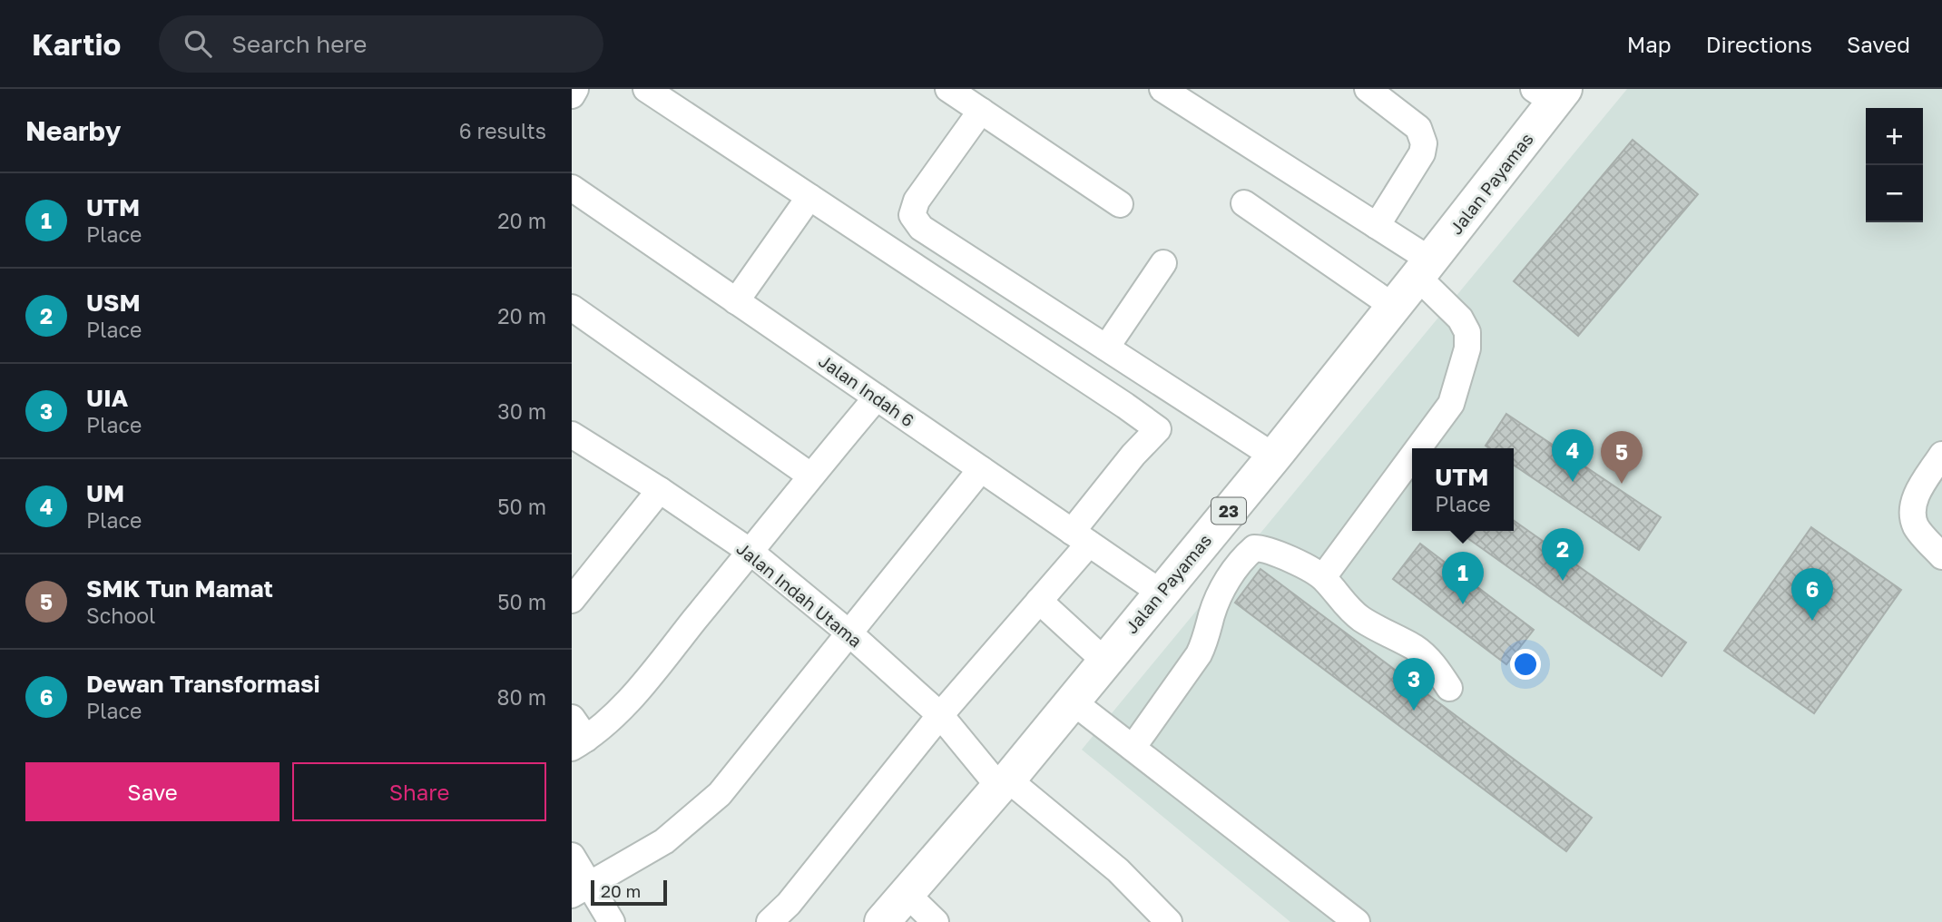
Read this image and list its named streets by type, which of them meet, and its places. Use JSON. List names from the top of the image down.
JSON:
{
  "streets": {
    "highway": ["Jalan Payamas", "23"],
    "street": ["Jalan Indah 6", "Jalan Indah Utama"]
  },
  "crossings": [
    ["Jalan Payamas", "Jalan Indah 6"],
    ["Jalan Payamas", "Jalan Indah Utama"]
  ],
  "scale_bar": "20 m",
  "page": {
    "header": "Kartio",
    "search": "Search here",
    "nav": ["Map", "Directions", "Saved"],
    "heading": ["Nearby", "6 results"],
    "map_buttons": ["+", "−"],
    "list": [
      {
        "mark": "1",
        "name": "UTM",
        "note": "Place",
        "value": "20 m"
      },
      {
        "mark": "2",
        "name": "USM",
        "note": "Place",
        "value": "20 m"
      },
      {
        "mark": "3",
        "name": "UIA",
        "note": "Place",
        "value": "30 m"
      },
      {
        "mark": "4",
        "name": "UM",
        "note": "Place",
        "value": "50 m"
      },
      {
        "mark": "5",
        "name": "SMK Tun Mamat",
        "note": "School",
        "value": "50 m"
      },
      {
        "mark": "6",
        "name": "Dewan Transformasi",
        "note": "Place",
        "value": "80 m"
      }
    ],
    "pins": [
      "4",
      "5",
      "2",
      "1",
      "6",
      "3"
    ],
    "popup": ["UTM", "Place"],
    "buttons": ["Save", "Share"],
    "scale": "20 m"
  }
}
